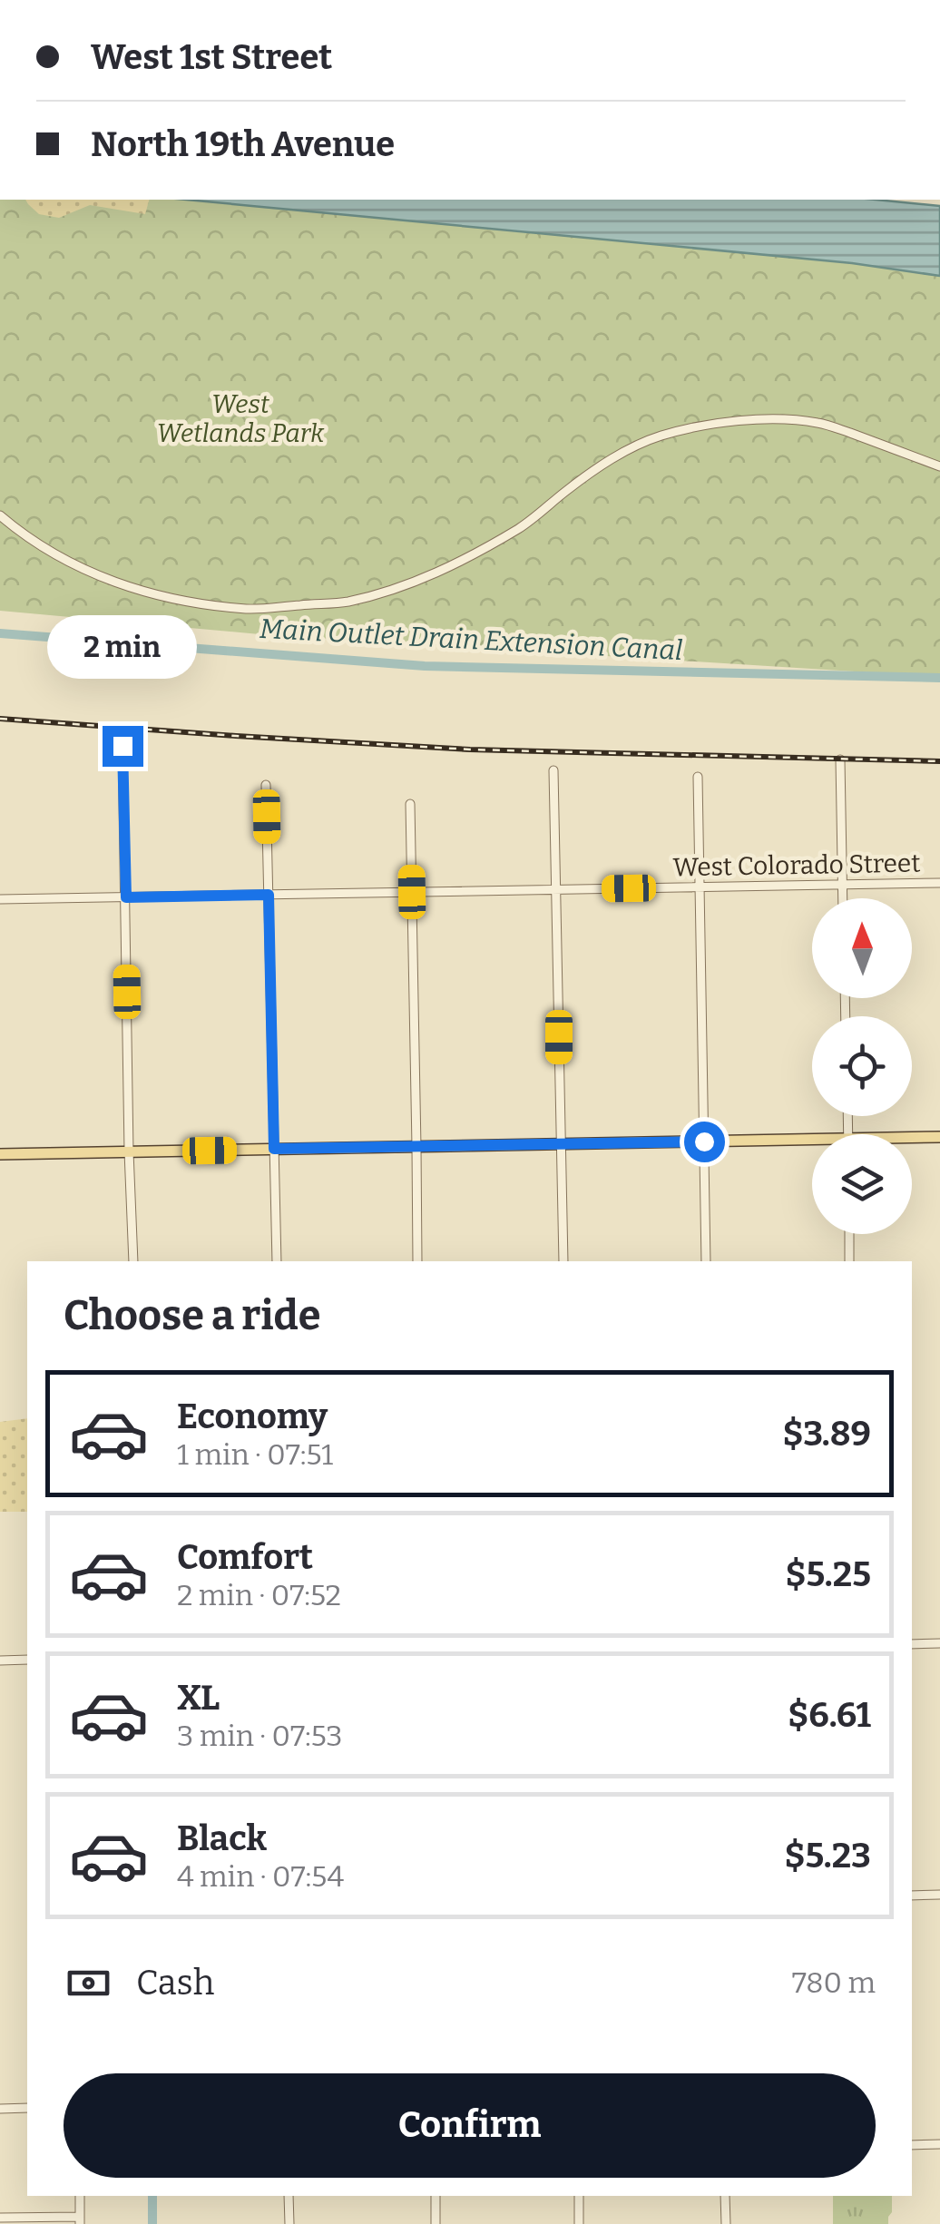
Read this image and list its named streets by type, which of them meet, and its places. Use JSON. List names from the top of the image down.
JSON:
{
  "streets": {
    "street": ["West Colorado Street"]
  },
  "water": ["Main Outlet Drain Extension Canal"],
  "parks": ["West Wetlands Park"],
  "north": "top",
  "page": {
    "banner": ["West 1st Street", "North 19th Avenue"],
    "bubble": "2 min",
    "heading": "Choose a ride",
    "list": [
      {
        "name": "Economy",
        "note": "1 min · 07:51",
        "value": "$3.89"
      },
      {
        "name": "Comfort",
        "note": "2 min · 07:52",
        "value": "$5.25"
      },
      {
        "name": "XL",
        "note": "3 min · 07:53",
        "value": "$6.61"
      },
      {
        "name": "Black",
        "note": "4 min · 07:54",
        "value": "$5.23"
      }
    ],
    "pay": ["Cash", "780 m"],
    "buttons": "Confirm"
  }
}
